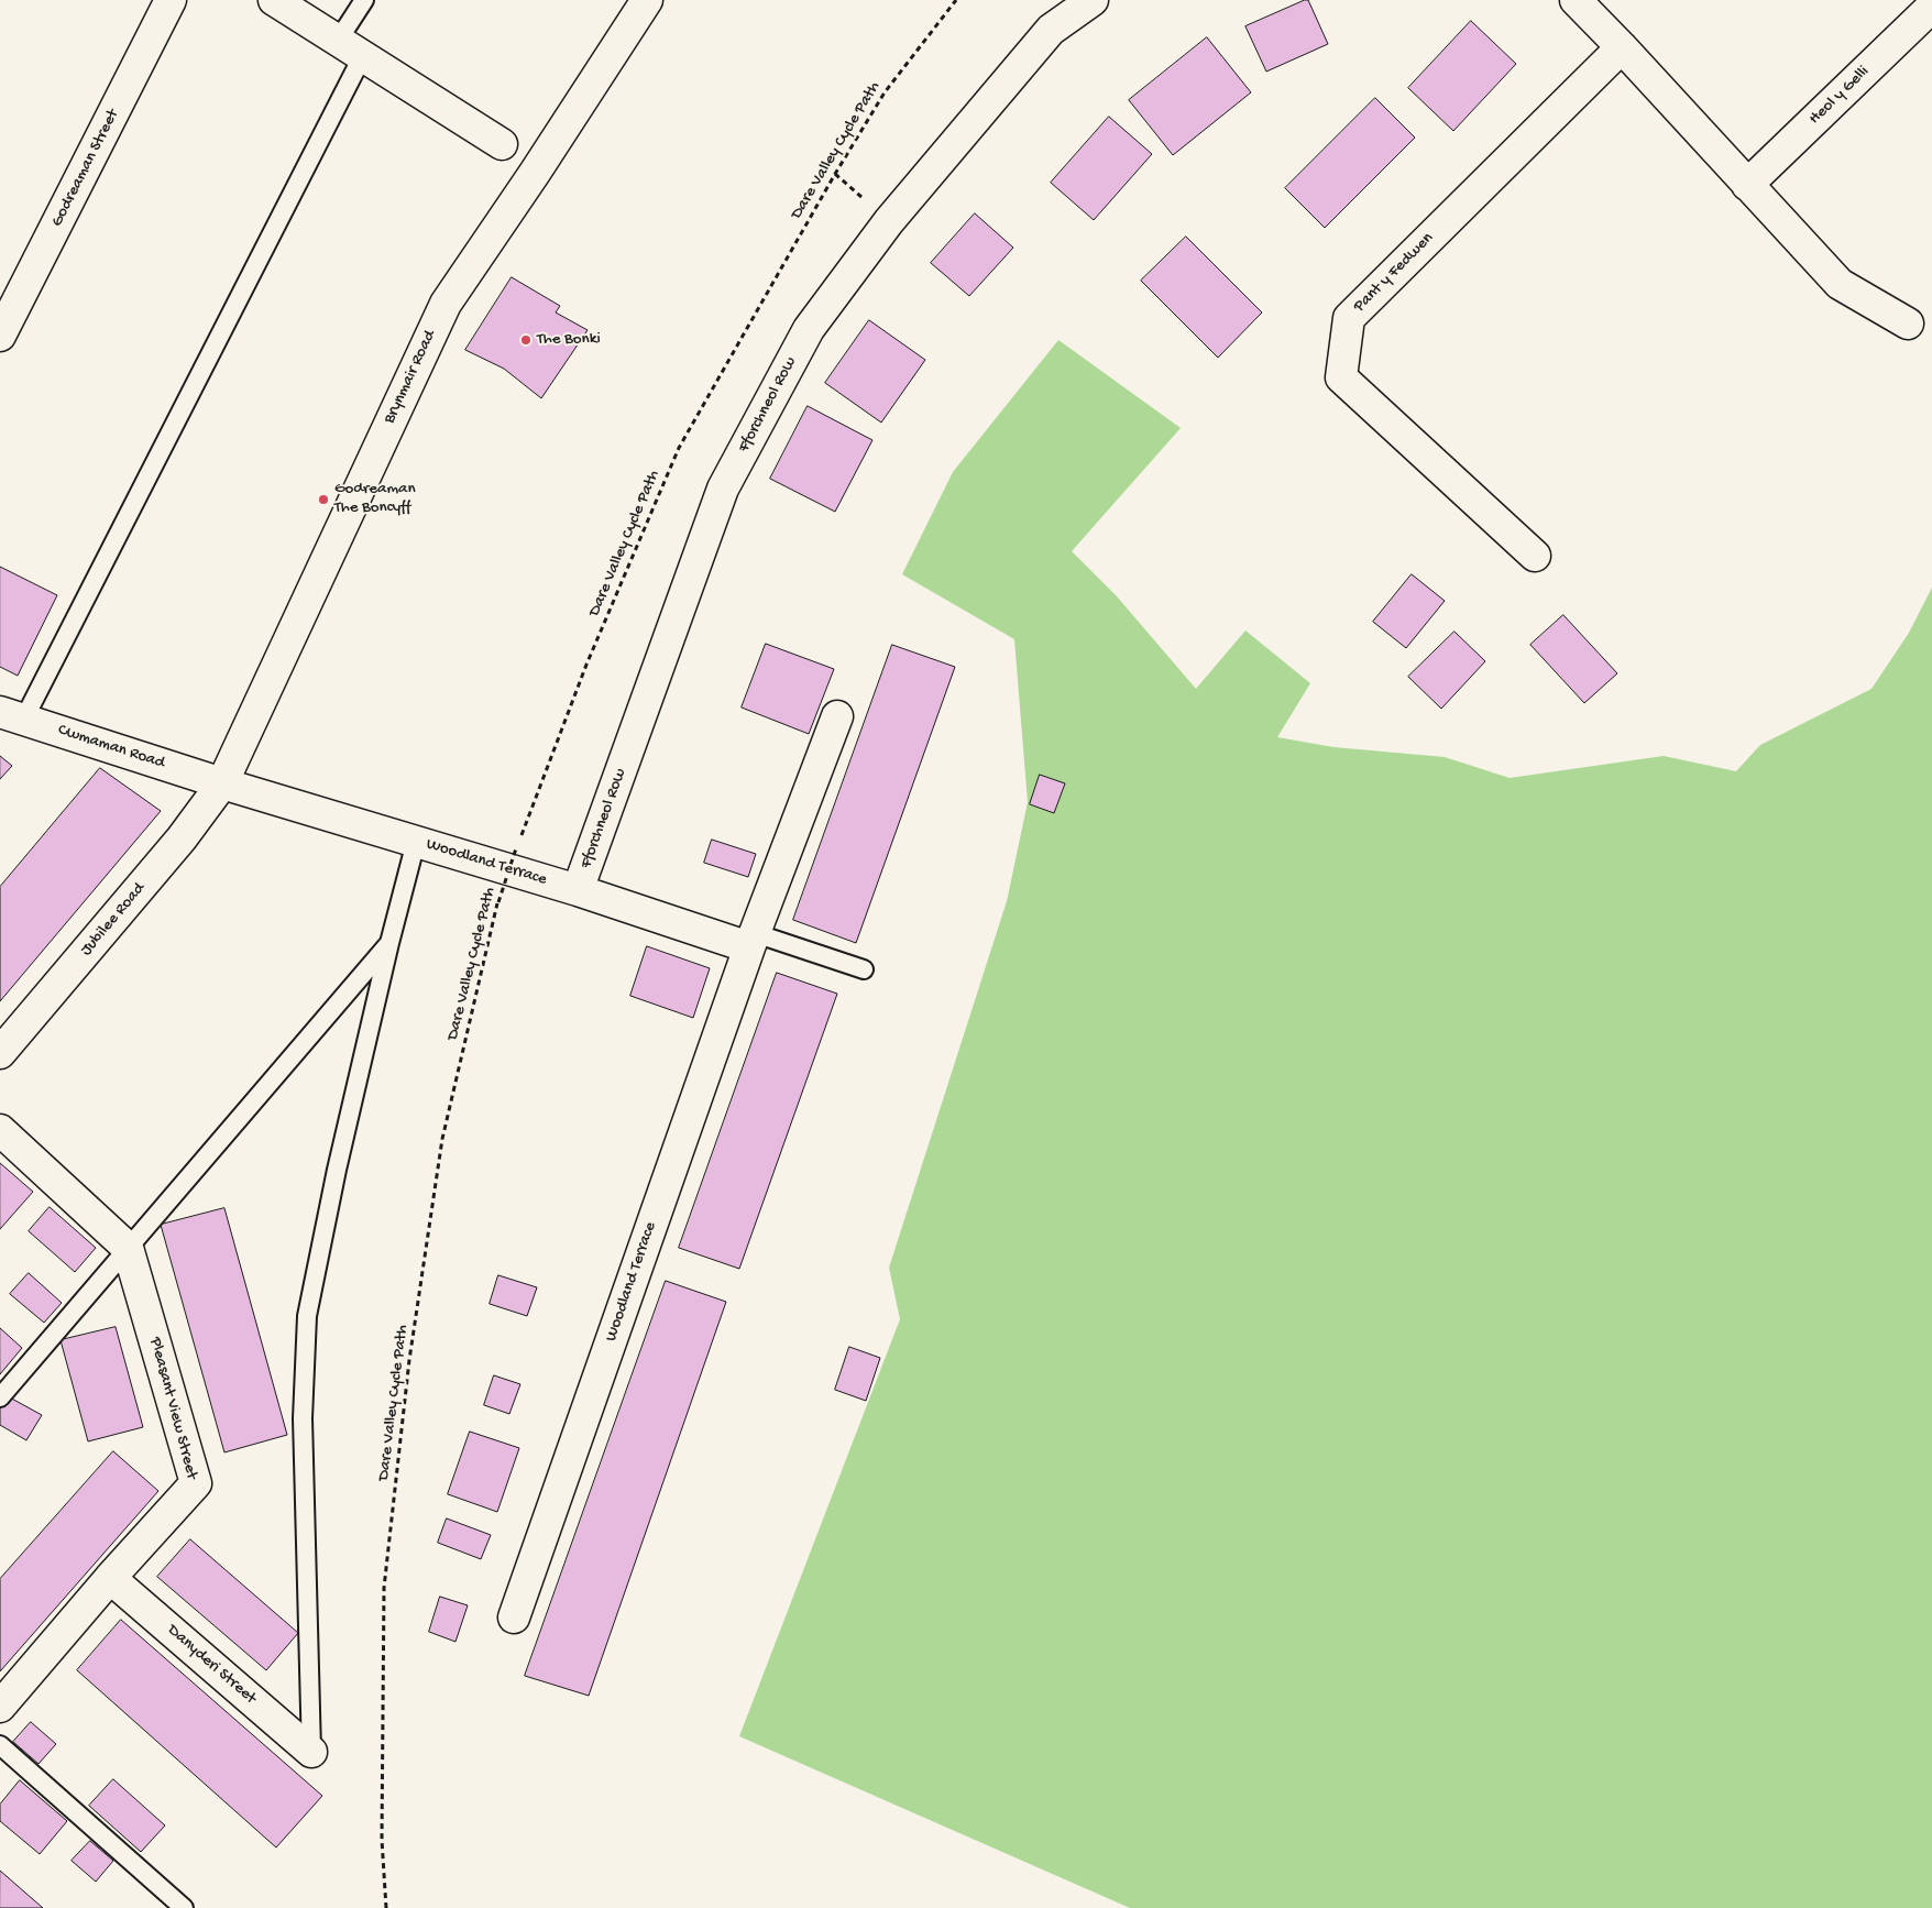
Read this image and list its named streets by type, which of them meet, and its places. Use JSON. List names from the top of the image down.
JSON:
{
  "streets": {
    "street": [
      "Heol y Gelli",
      "Godreaman Street",
      "Pant y Fedwen",
      "Brynmair Road",
      "Fforchneol Row",
      "Cwmaman Road",
      "Woodland Terrace",
      "Jubilee Road",
      "Pleasant View Street",
      "Danyderi Street"
    ],
    "path": ["Dare Valley Cycle Path"]
  },
  "crossings": [
    ["Brynmair Road", "Cwmaman Road"],
    ["Brynmair Road", "Woodland Terrace"],
    ["Brynmair Road", "Jubilee Road"],
    ["Fforchneol Row", "Woodland Terrace"],
    ["Cwmaman Road", "Woodland Terrace"],
    ["Cwmaman Road", "Jubilee Road"],
    ["Woodland Terrace", "Jubilee Road"],
    ["Pleasant View Street", "Danyderi Street"]
  ],
  "places": ["The Bonki", "Godreaman The Boncyff"]
}
